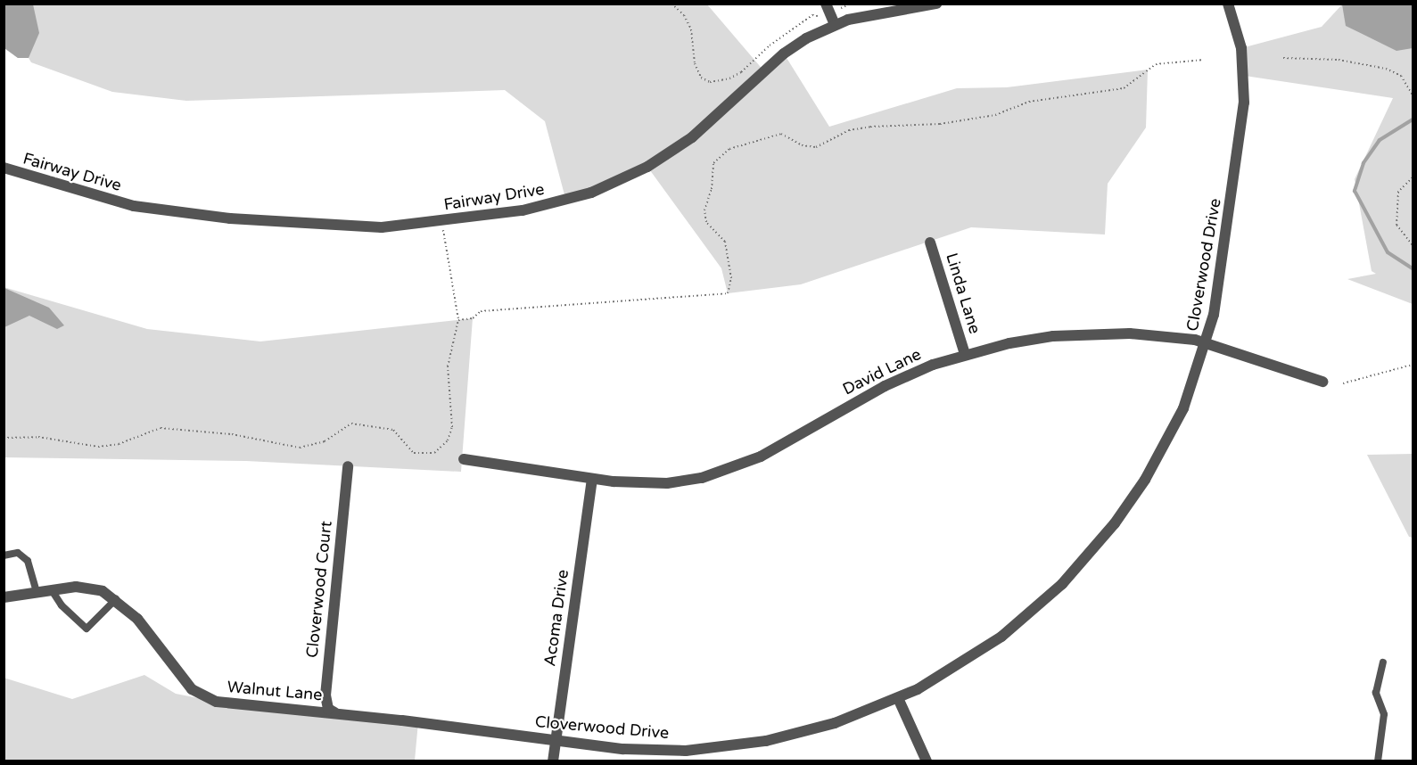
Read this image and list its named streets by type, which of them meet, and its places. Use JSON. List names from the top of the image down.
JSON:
{
  "streets": {
    "street": [
      "Fairway Drive",
      "Cloverwood Drive",
      "Linda Lane",
      "David Lane",
      "Cloverwood Court",
      "Acoma Drive",
      "Walnut Lane"
    ]
  },
  "crossings": [
    ["Cloverwood Drive", "David Lane"],
    ["Cloverwood Drive", "Cloverwood Court"],
    ["Cloverwood Drive", "Acoma Drive"],
    ["Cloverwood Drive", "Walnut Lane"],
    ["Linda Lane", "David Lane"],
    ["David Lane", "Acoma Drive"],
    ["Cloverwood Court", "Walnut Lane"]
  ]
}
